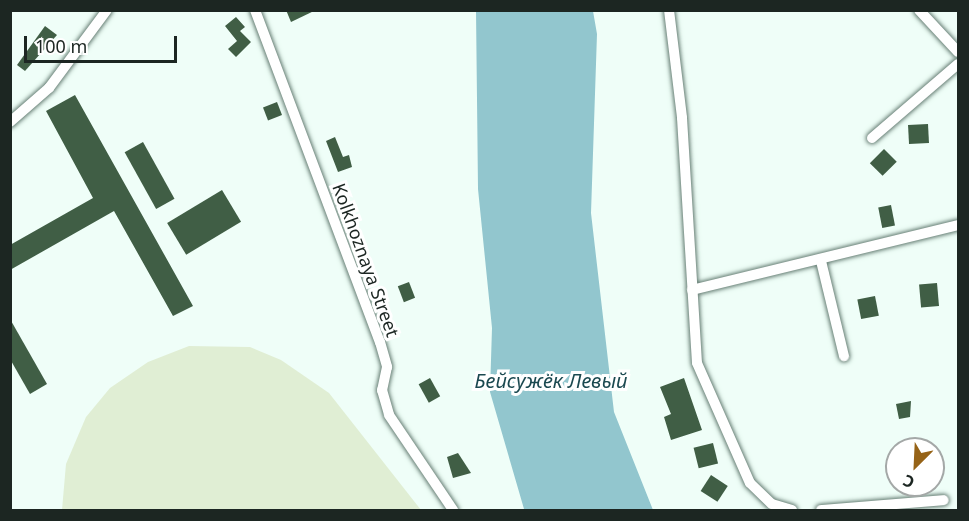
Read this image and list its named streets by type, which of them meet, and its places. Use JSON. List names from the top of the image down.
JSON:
{
  "streets": {
    "street": ["Kolkhoznaya Street"]
  },
  "water": ["Бейсужёк Левый"],
  "scale_bar": "100 m",
  "north": "bottom left"
}
